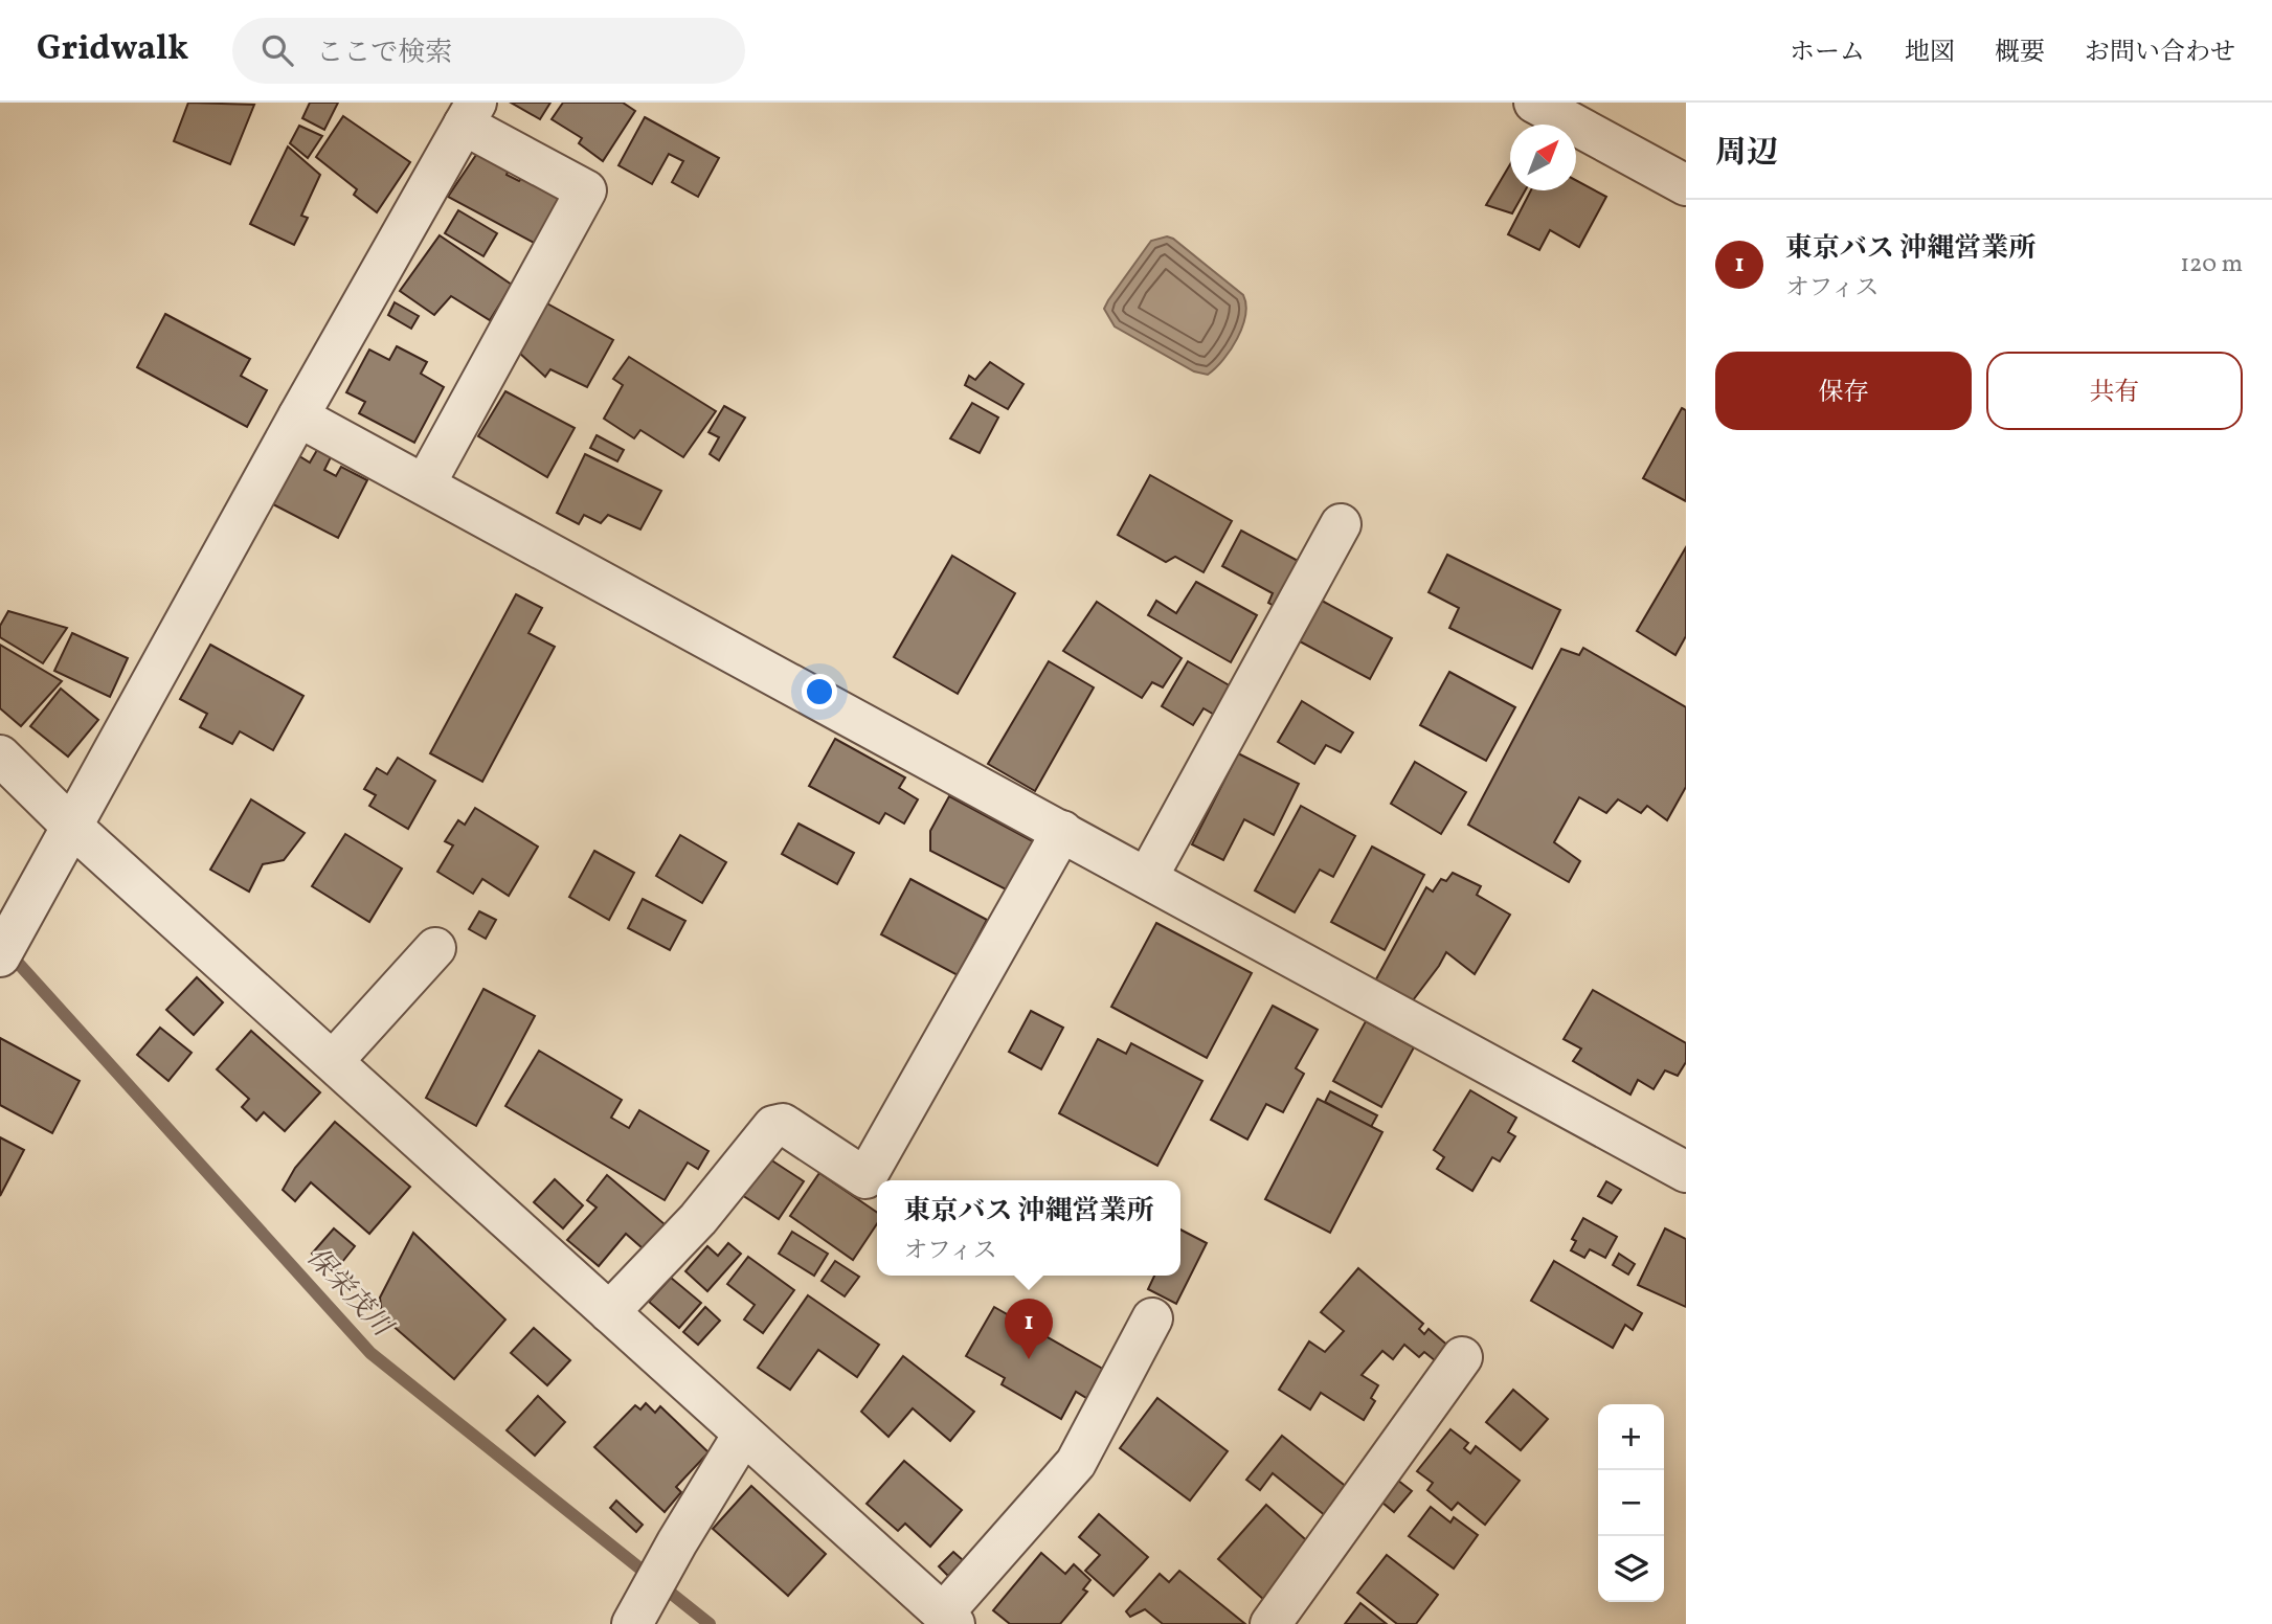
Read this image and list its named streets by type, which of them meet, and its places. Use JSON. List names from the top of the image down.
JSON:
{
  "water": ["保栄茂川"],
  "north": "top right",
  "page": {
    "header": "Gridwalk",
    "search": "ここで検索",
    "nav": [
      "ホーム",
      "地図",
      "概要",
      "お問い合わせ"
    ],
    "heading": "周辺",
    "list": [
      {
        "mark": "1",
        "name": "東京バス 沖縄営業所",
        "note": "オフィス",
        "value": "120 m"
      }
    ],
    "buttons": ["保存", "共有"],
    "popup": ["東京バス 沖縄営業所", "オフィス"],
    "pins": "1",
    "map_buttons": ["+", "−"]
  }
}
